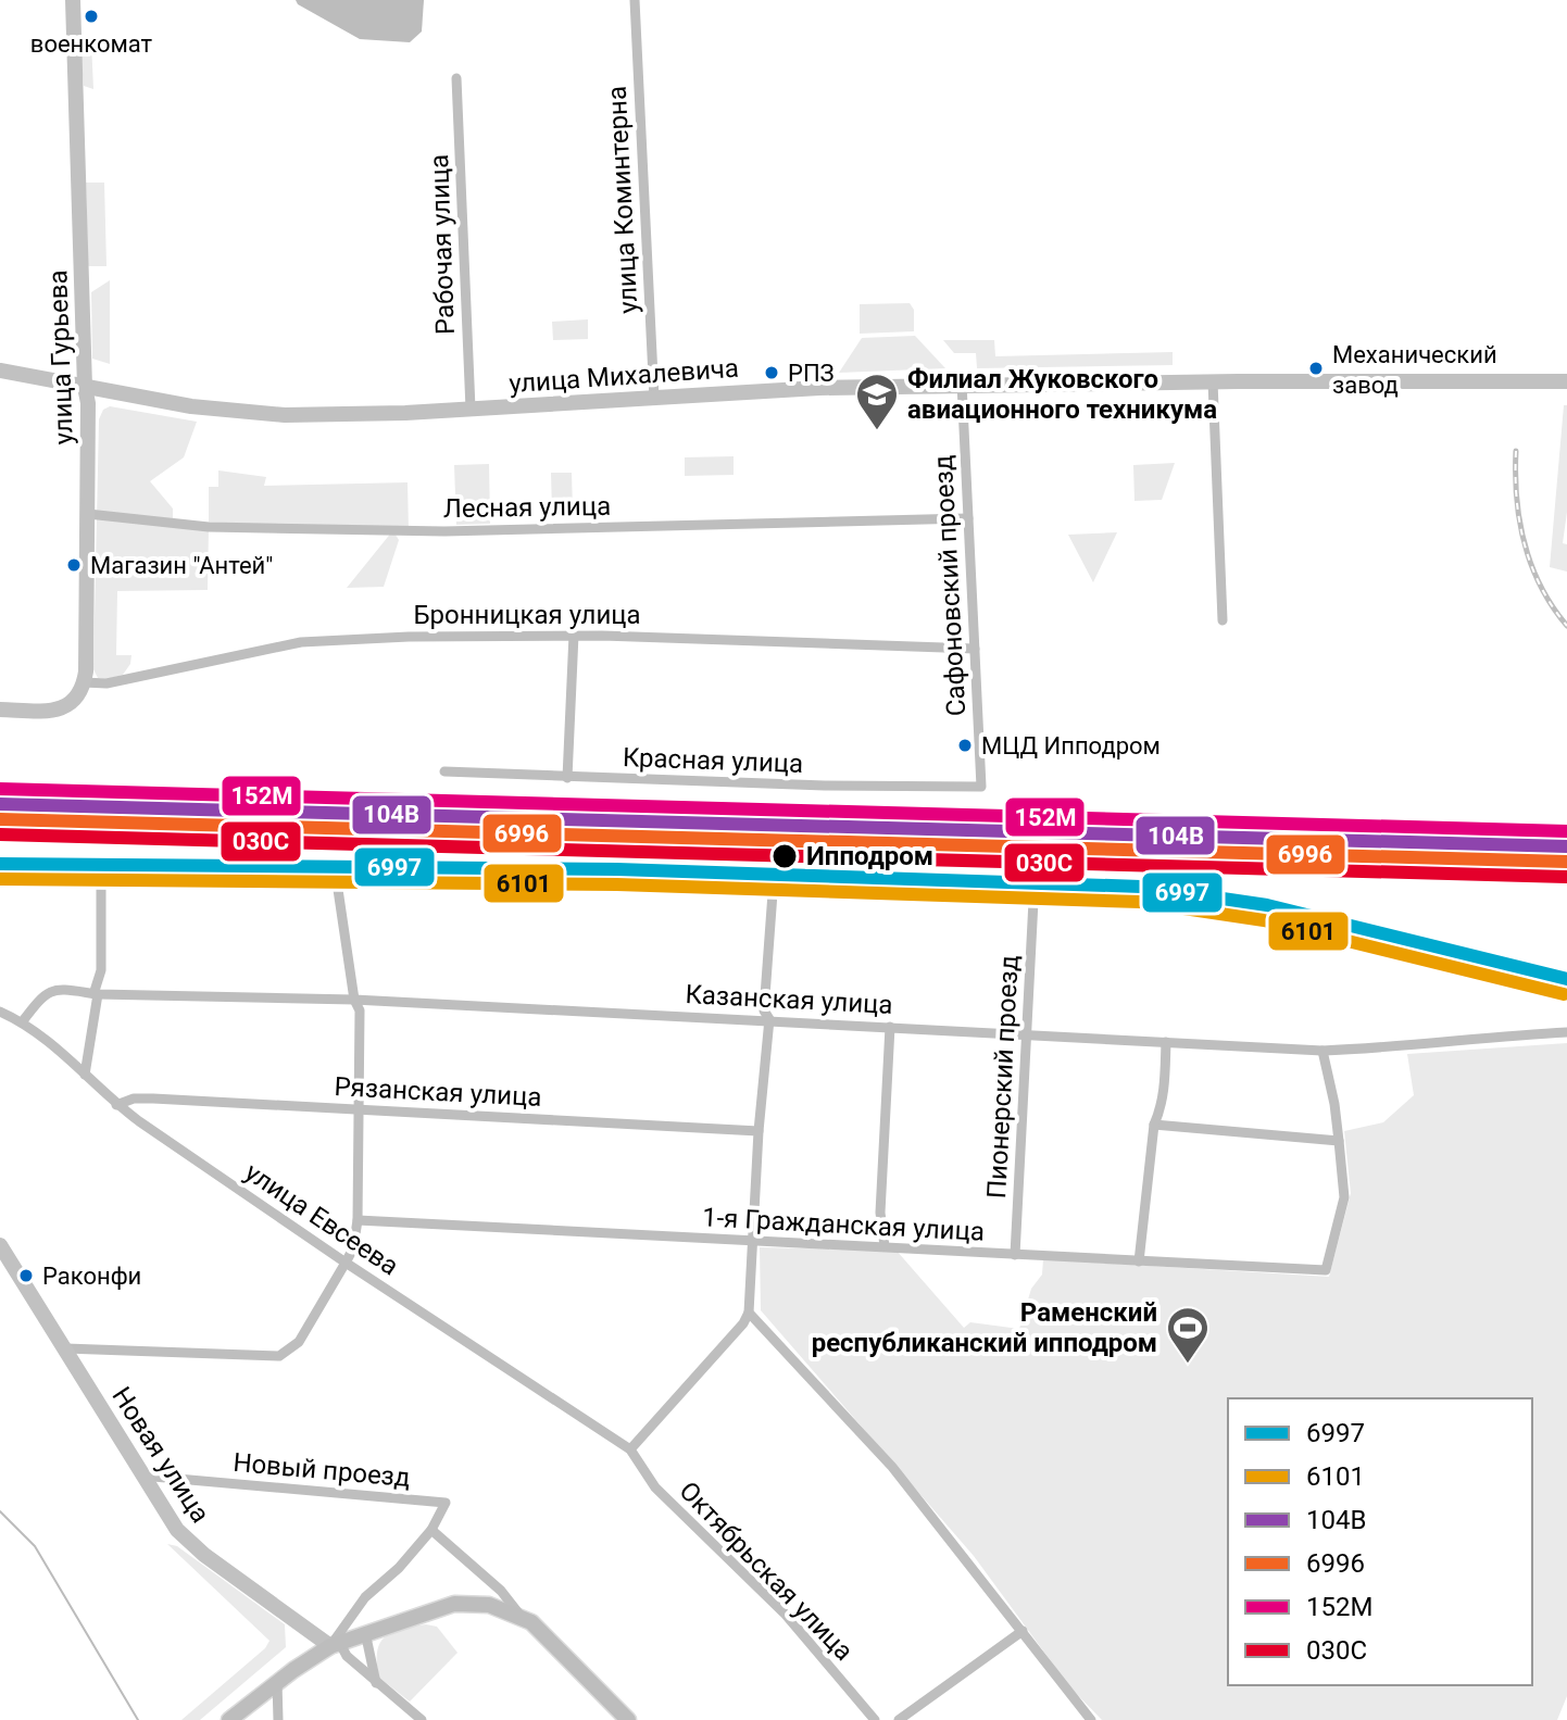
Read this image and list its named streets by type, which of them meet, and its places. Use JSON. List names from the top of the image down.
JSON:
{
  "streets": {
    "main road": ["улица Гурьева", "улица Михалевича", "Новая улица"],
    "street": [
      "улица Коминтерна",
      "Рабочая улица",
      "Лесная улица",
      "Сафоновский проезд",
      "Бронницкая улица",
      "Красная улица",
      "Казанская улица",
      "Пионерский проезд",
      "Рязанская улица",
      "улица Евсеева",
      "1-я Гражданская улица",
      "Новый проезд",
      "Октябрьская улица"
    ]
  },
  "crossings": [
    ["улица Коминтерна", "улица Михалевича"],
    ["Рабочая улица", "улица Михалевича"],
    ["улица Гурьева", "улица Михалевича"],
    ["улица Гурьева", "Лесная улица"],
    ["улица Гурьева", "Бронницкая улица"],
    ["улица Михалевича", "Сафоновский проезд"],
    ["Лесная улица", "Сафоновский проезд"],
    ["Сафоновский проезд", "Бронницкая улица"],
    ["Сафоновский проезд", "Красная улица"],
    ["Казанская улица", "Пионерский проезд"],
    ["Казанская улица", "улица Евсеева"],
    ["Пионерский проезд", "1-я Гражданская улица"],
    ["Рязанская улица", "улица Евсеева"],
    ["улица Евсеева", "Октябрьская улица"],
    ["Новая улица", "Новый проезд"]
  ],
  "places": {
    "other": [
      "военкомат",
      "Механический завод",
      "РПЗ",
      "Магазин \"Антей\"",
      "МЦД Ипподром",
      "Ипподром",
      "Раконфи"
    ],
    "school or university": ["Филиал Жуковского авиационного техникума"],
    "sports": ["Раменский республиканский ипподром"]
  },
  "lines": [
    "transit line 152М",
    "transit line 104В",
    "transit line 6996",
    "transit line 030C",
    "transit line 6997",
    "transit line 6101"
  ],
  "legend": [
    "6997",
    "6101",
    "104В",
    "6996",
    "152М",
    "030C"
  ]
}
